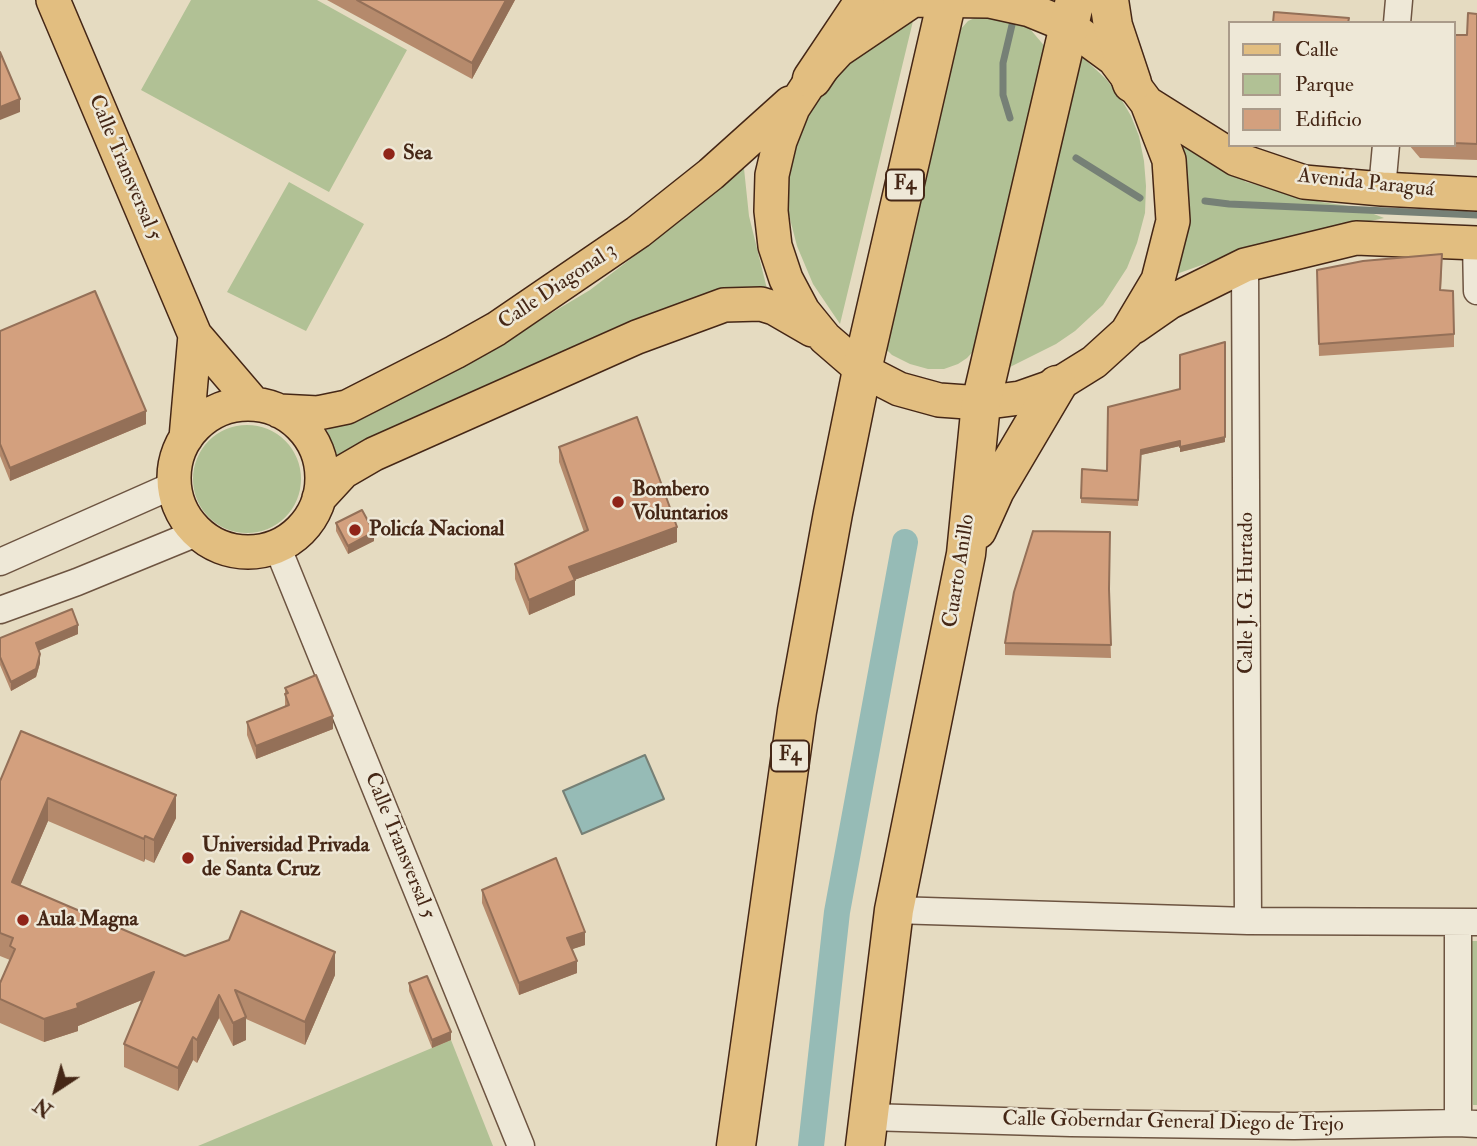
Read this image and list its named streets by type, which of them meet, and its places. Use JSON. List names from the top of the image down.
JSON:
{
  "streets": {
    "highway": ["F4", "Cuarto Anillo"],
    "main road": ["Calle Transversal 5", "Avenida Paraguá", "Calle Diagonal 3"],
    "street": ["Calle J. G. Hurtado", "Calle Goberndar General Diego de Trejo"]
  },
  "crossings": [
    ["Calle Transversal 5", "Calle Diagonal 3"],
    ["Cuarto Anillo", "Calle Goberndar General Diego de Trejo"]
  ],
  "places": [
    "Sea",
    "Bombero Voluntarios",
    "Policía Nacional",
    "Universidad Privada de Santa Cruz",
    "Aula Magna"
  ],
  "legend": ["Calle", "Parque", "Edificio"],
  "north": "bottom left"
}
